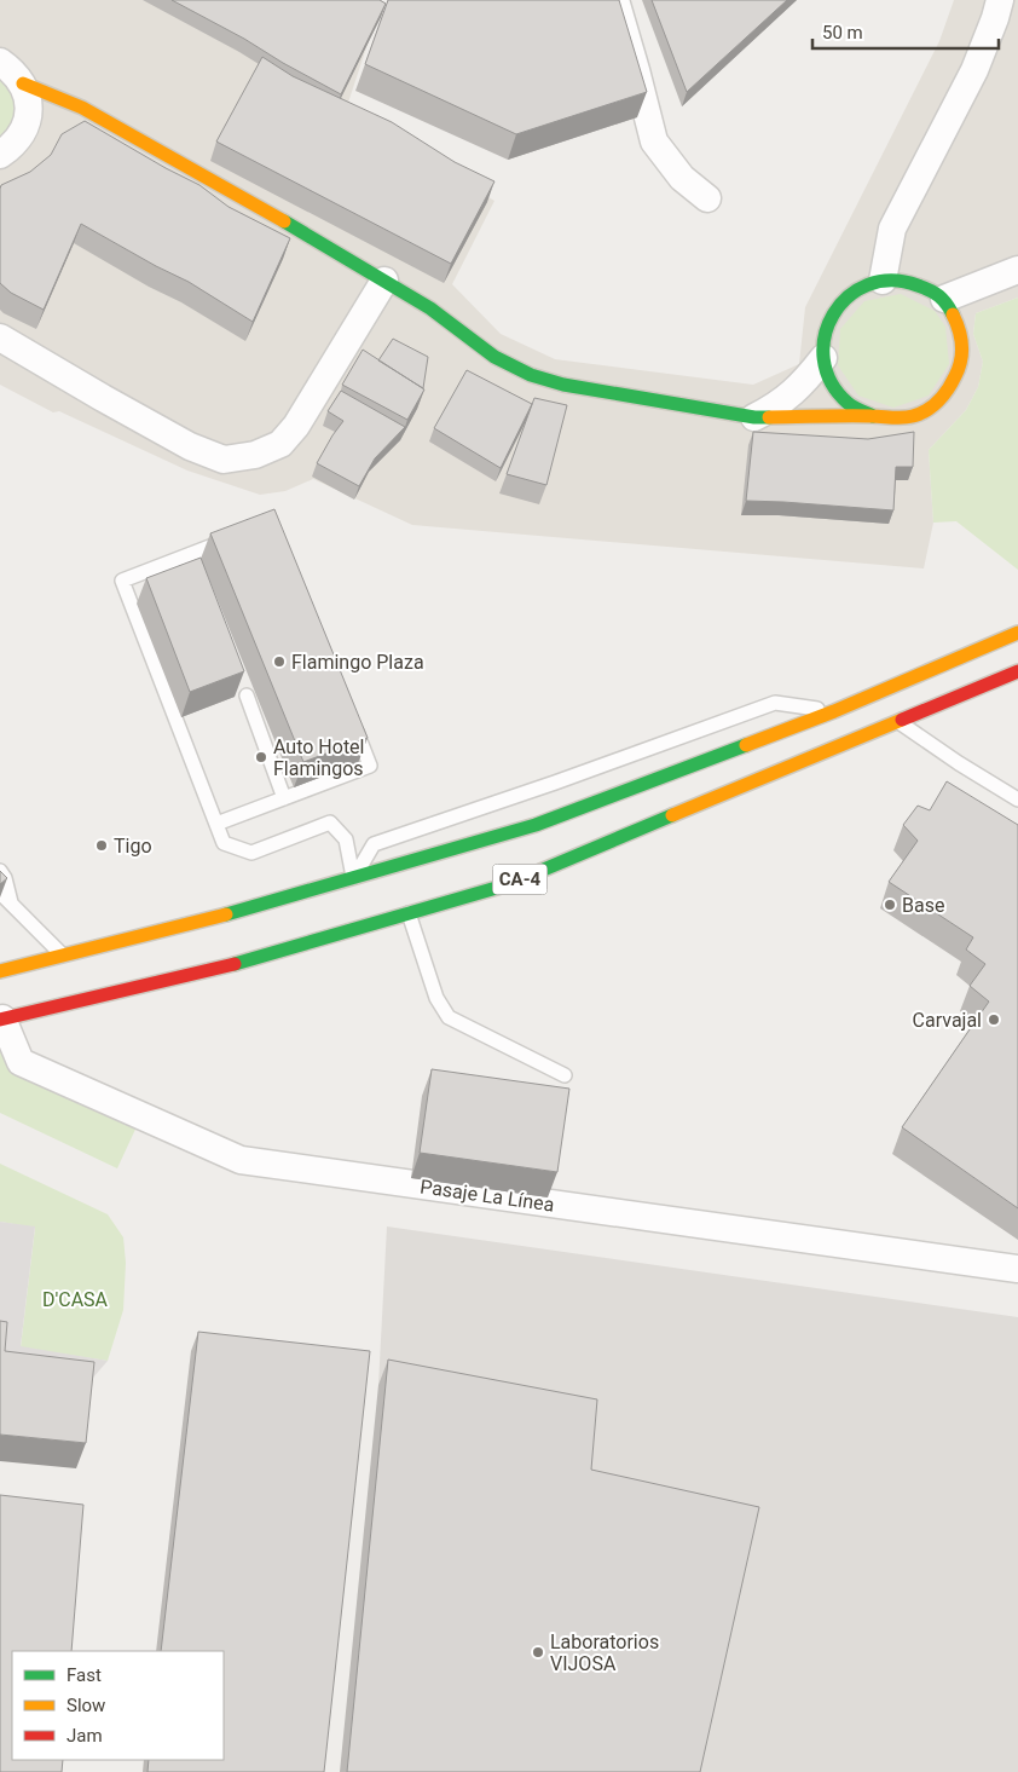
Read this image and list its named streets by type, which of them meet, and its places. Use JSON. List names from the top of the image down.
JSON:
{
  "streets": {
    "main road": ["CA-4"],
    "street": ["Pasaje La Línea"]
  },
  "crossings": [
    ["CA-4", "Pasaje La Línea"]
  ],
  "parks": ["D'CASA"],
  "places": [
    "Flamingo Plaza",
    "Auto Hotel Flamingos",
    "Tigo",
    "Base",
    "Carvajal",
    "Laboratorios VIJOSA"
  ],
  "legend": ["Fast", "Slow", "Jam"],
  "scale_bar": "50 m"
}
